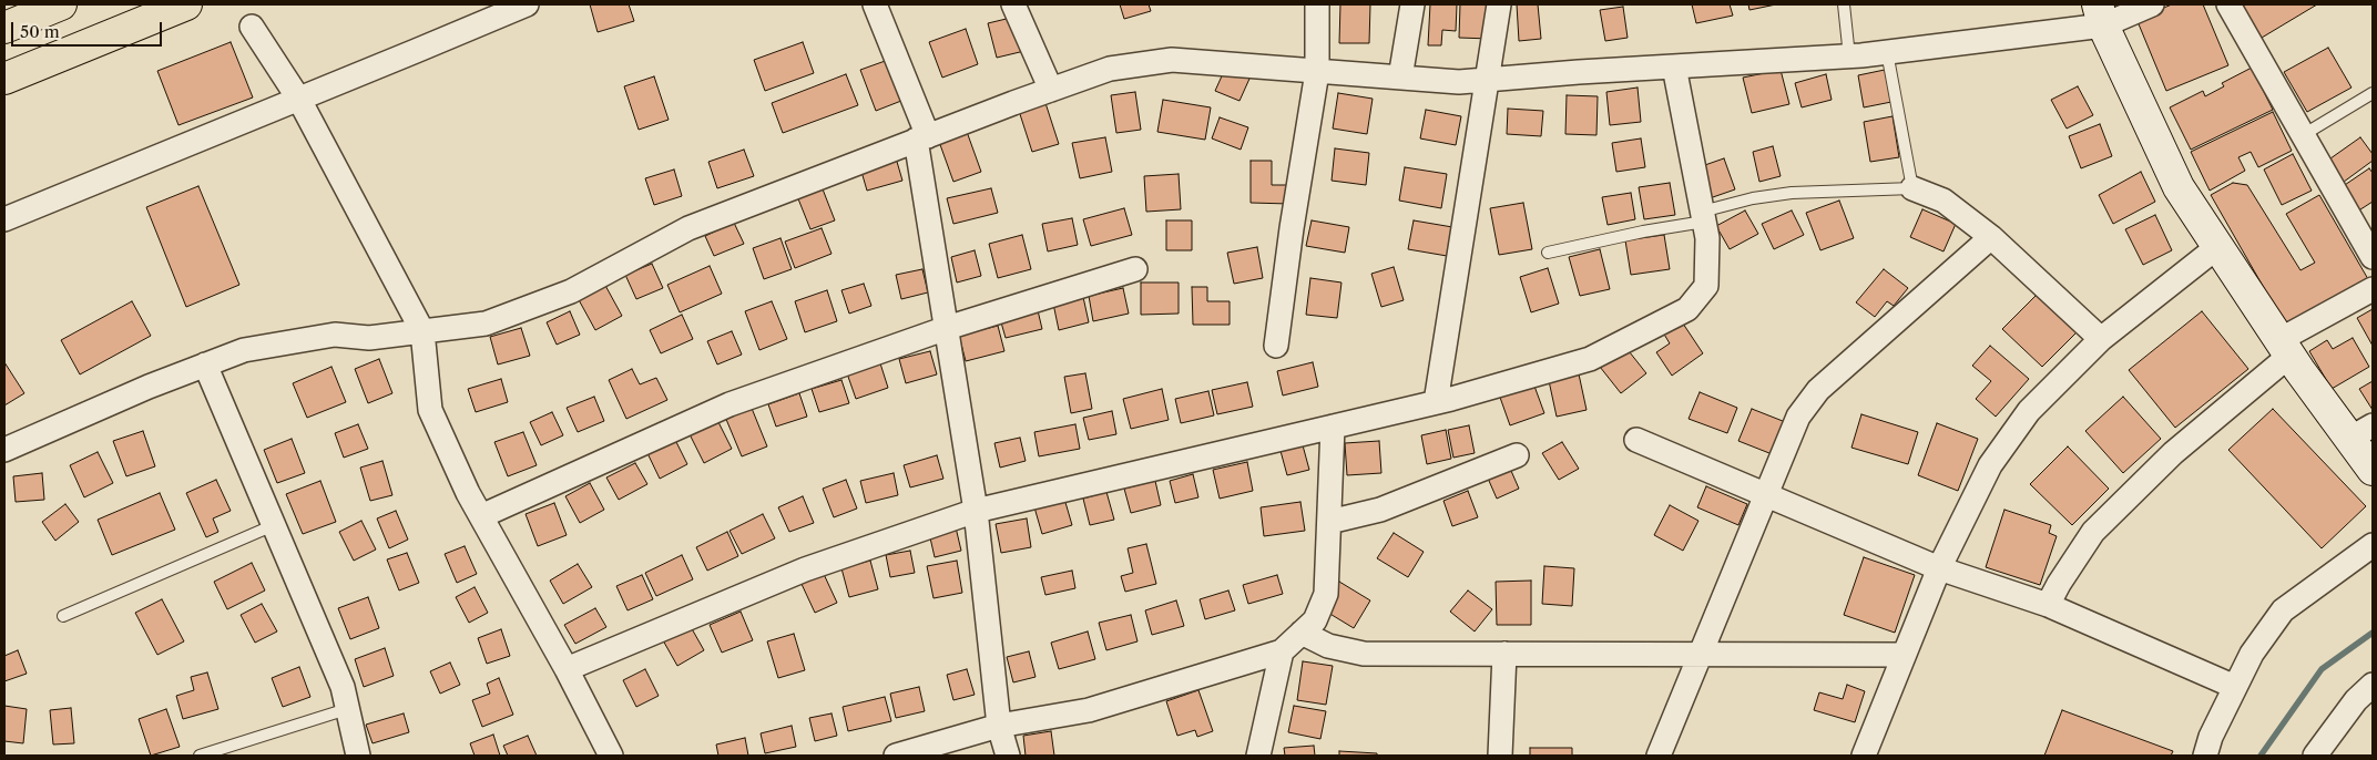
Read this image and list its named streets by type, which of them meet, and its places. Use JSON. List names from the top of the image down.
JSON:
{
  "scale_bar": "50 m"
}
